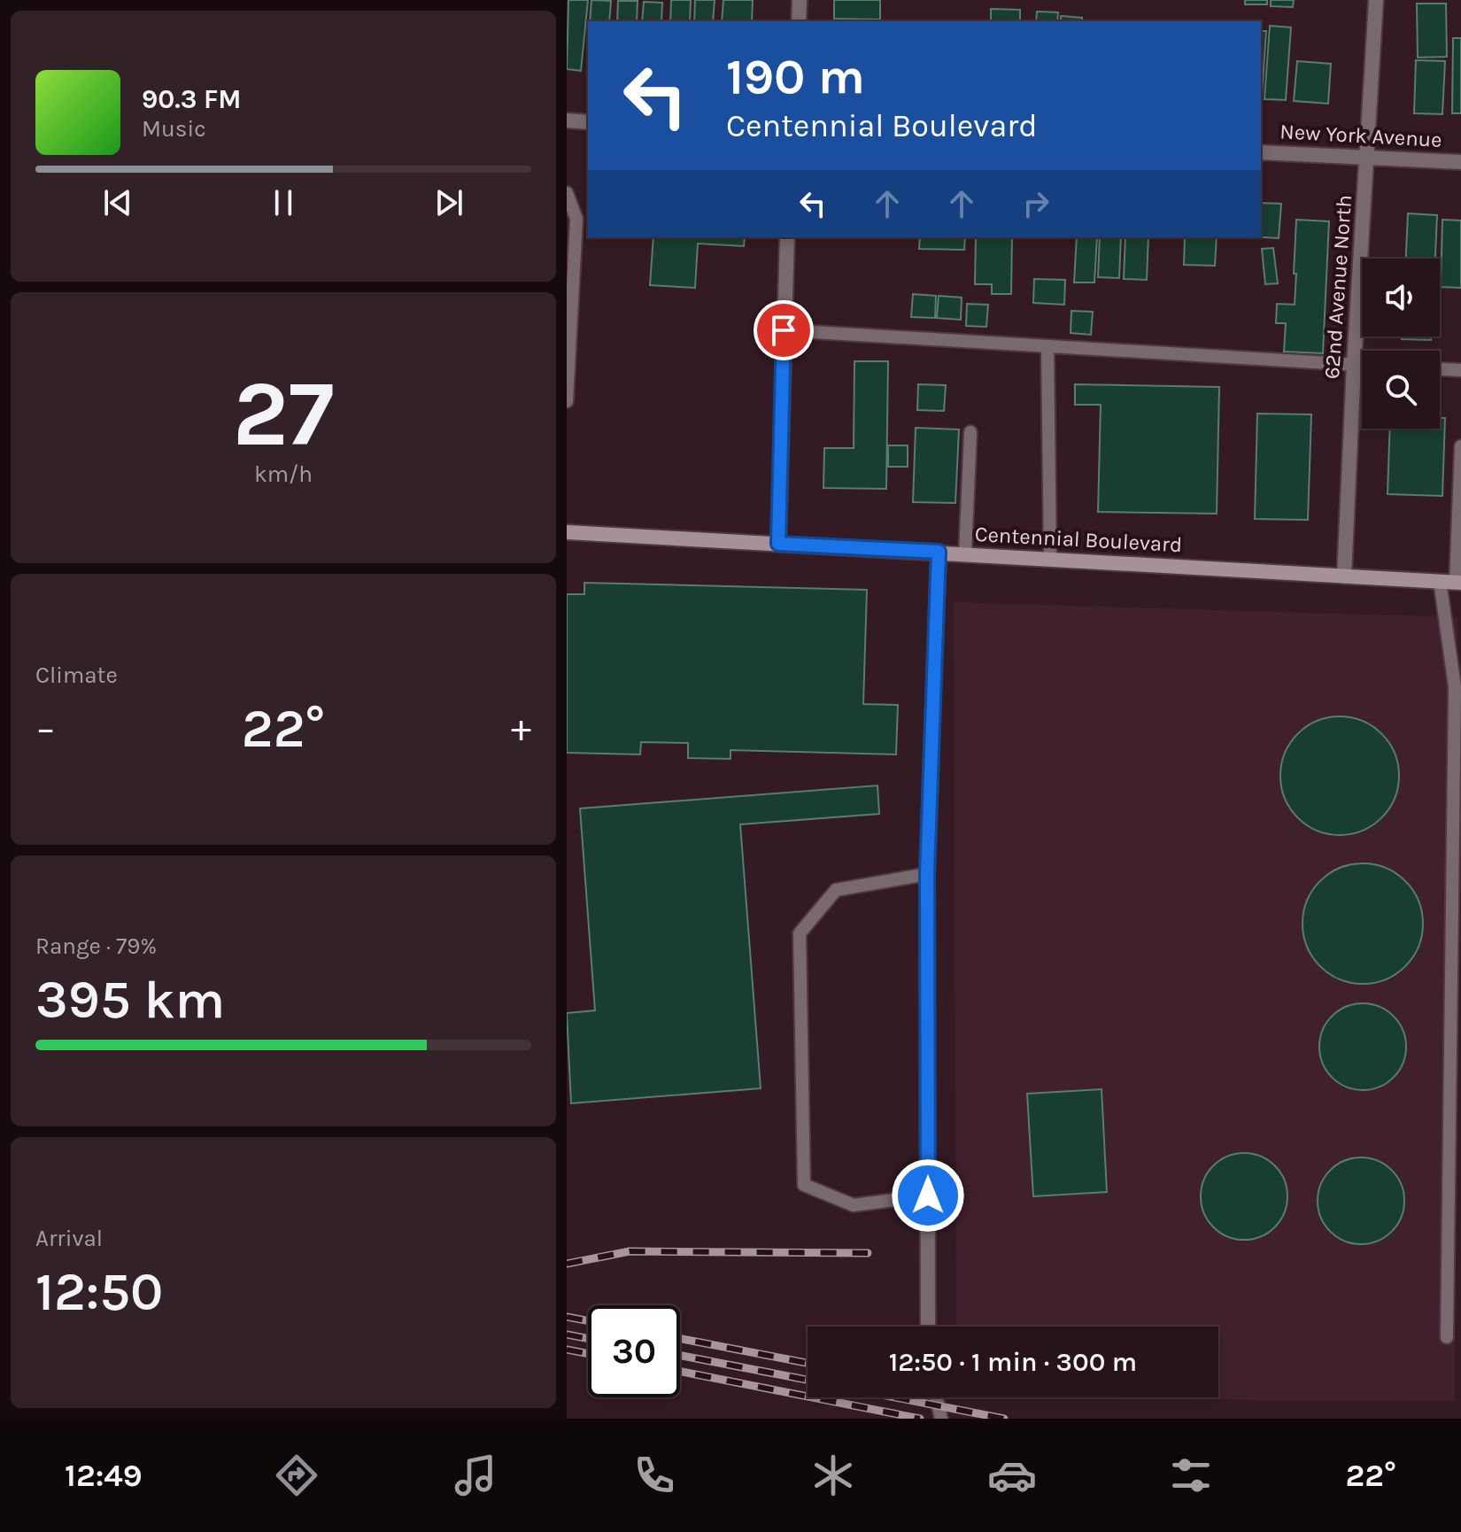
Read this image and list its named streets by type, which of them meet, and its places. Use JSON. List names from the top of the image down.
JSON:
{
  "streets": {
    "main road": ["Centennial Boulevard"],
    "street": ["New York Avenue", "62nd Avenue North"]
  },
  "crossings": [
    ["New York Avenue", "62nd Avenue North"],
    ["62nd Avenue North", "Centennial Boulevard"]
  ],
  "page": {
    "turn": ["190 m", "Centennial Boulevard"],
    "song": ["90.3 FM", "Music"],
    "tile": [
      ["27", "km/h"],
      "Climate",
      ["Range · 79%", "395 km"],
      ["Arrival", "12:50"]
    ],
    "heat": ["−", "22°", "+"],
    "limit": "30",
    "trip": "12:50 · 1 min · 300 m",
    "tabs": ["12:49", "22°"]
  }
}
